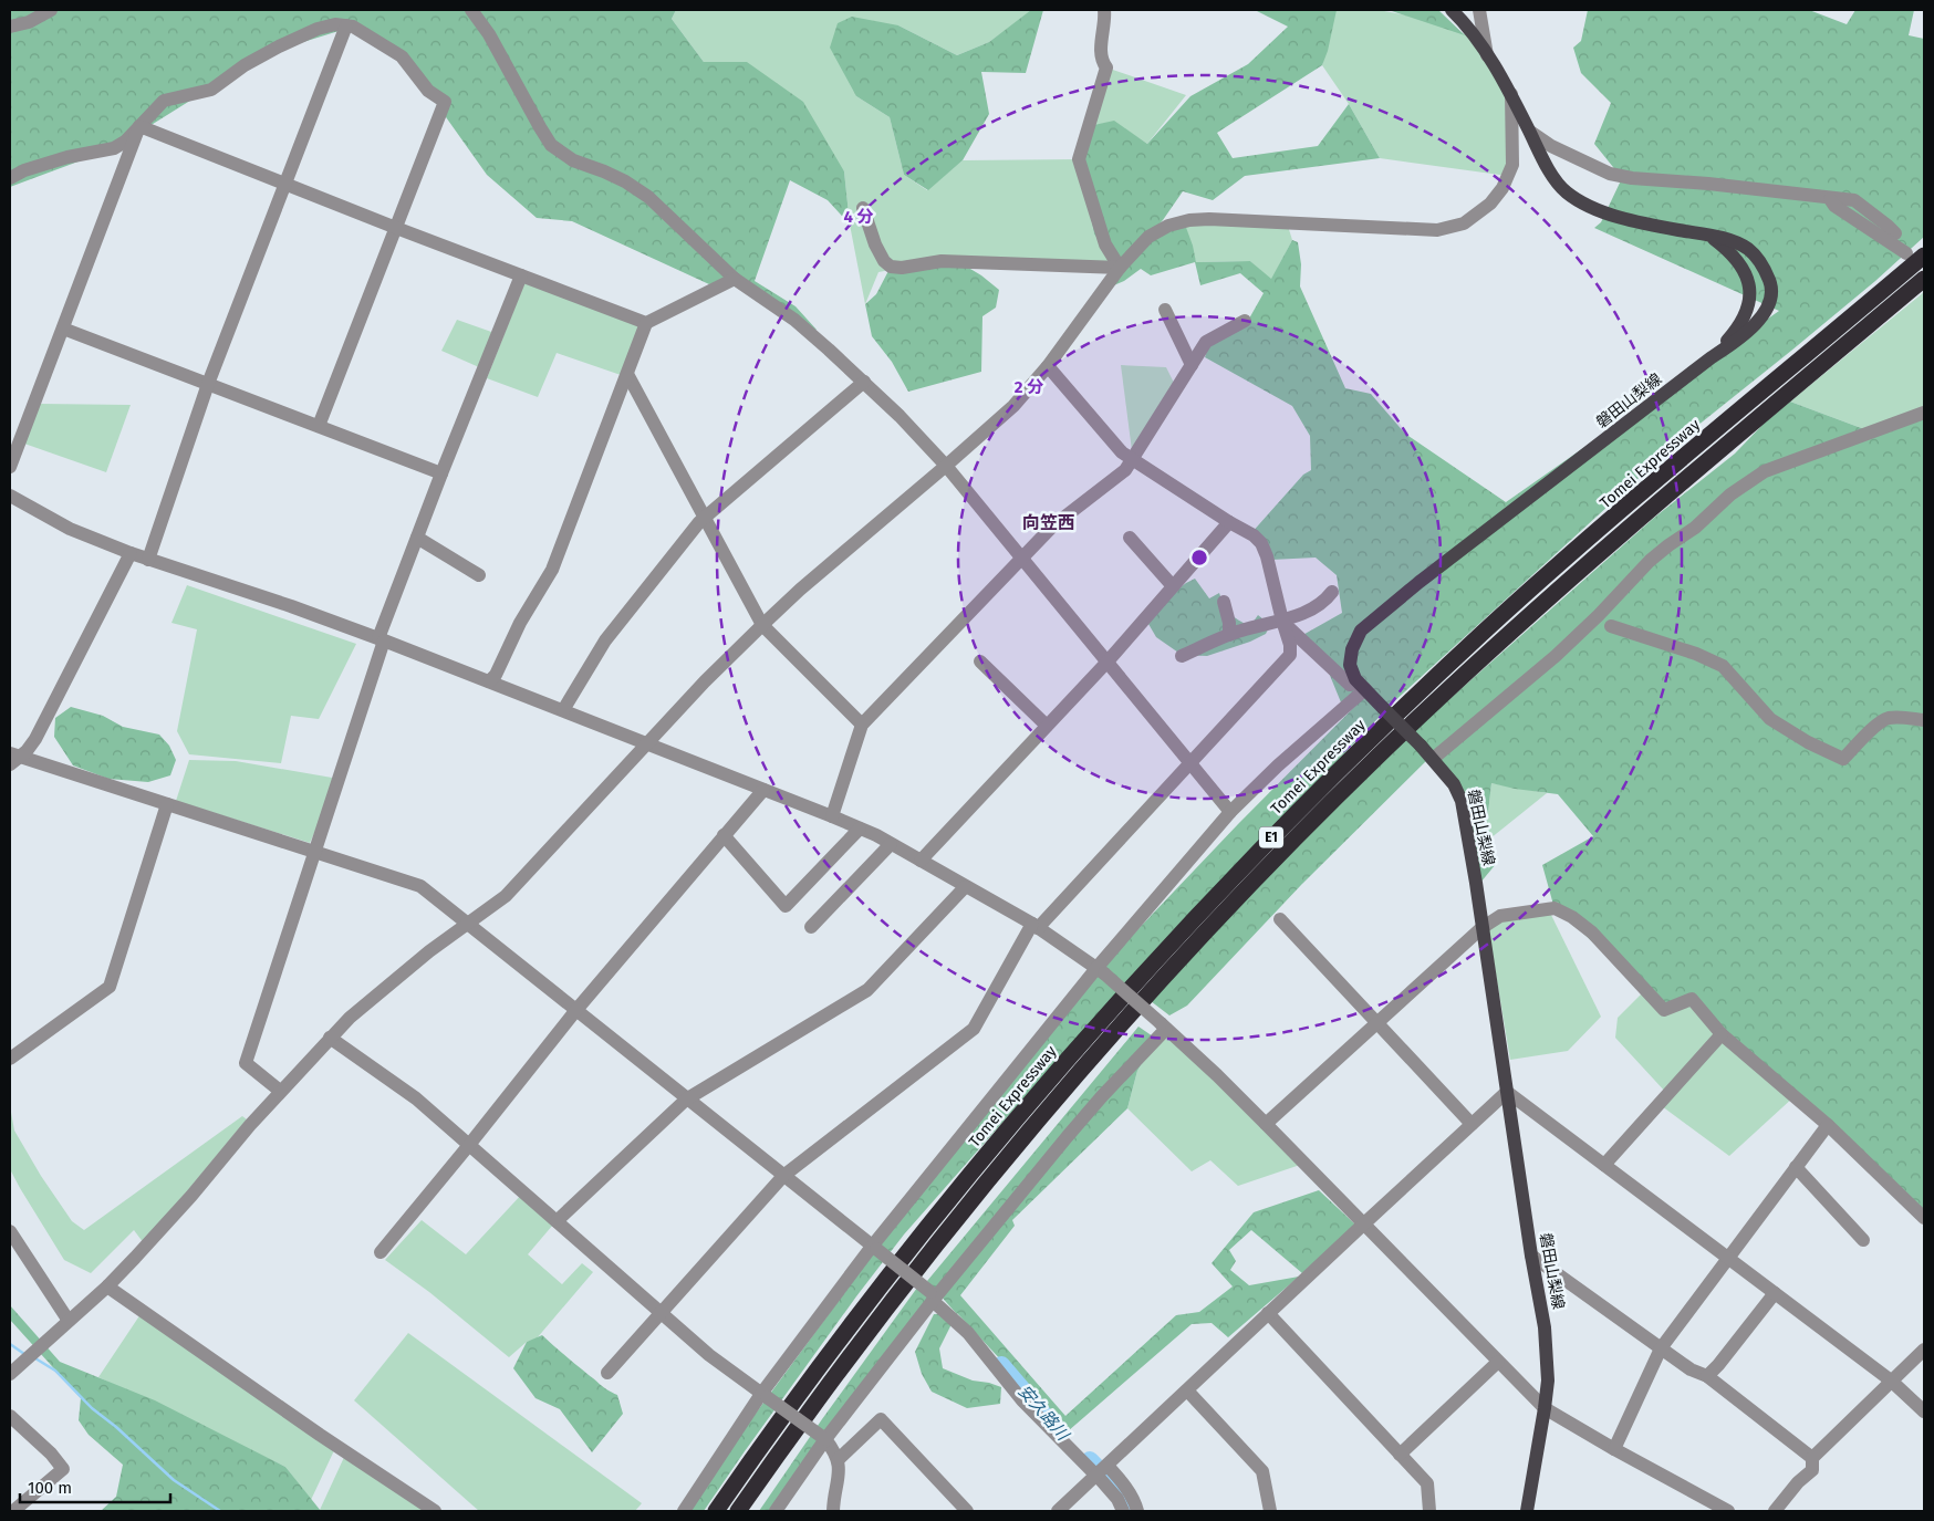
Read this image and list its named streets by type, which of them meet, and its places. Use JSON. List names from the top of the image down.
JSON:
{
  "streets": {
    "highway": ["Tomei Expressway", "E1"],
    "main road": ["磐田山梨線"]
  },
  "districts": ["向笠西"],
  "water": ["安久路川"],
  "scale_bar": "100 m",
  "rings": ["4 分", "2 分"]
}
